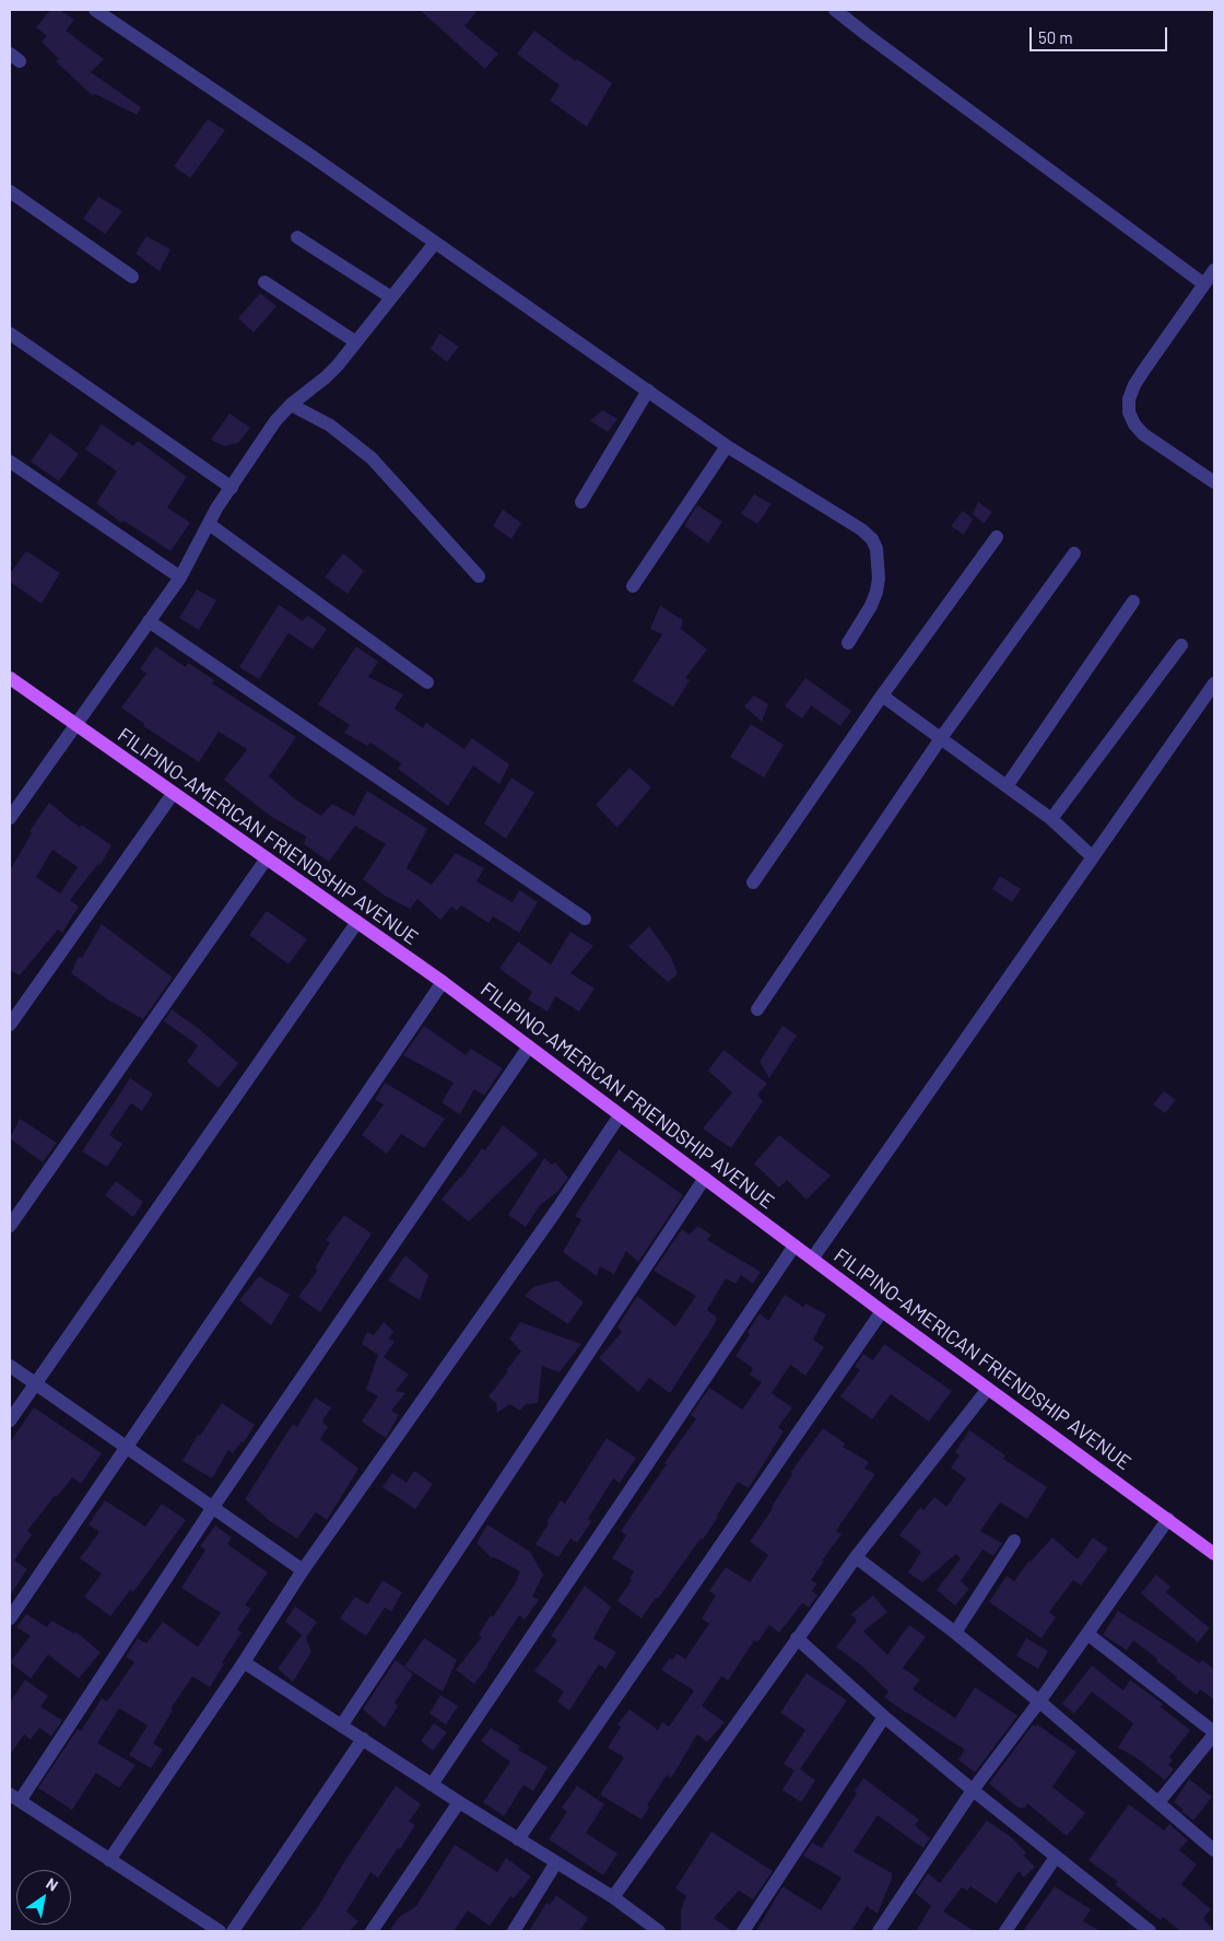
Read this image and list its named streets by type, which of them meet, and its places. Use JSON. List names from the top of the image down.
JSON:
{
  "streets": {
    "main road": ["FILIPINO-AMERICAN FRIENDSHIP AVENUE"]
  },
  "scale_bar": "50 m",
  "north": "top right"
}
